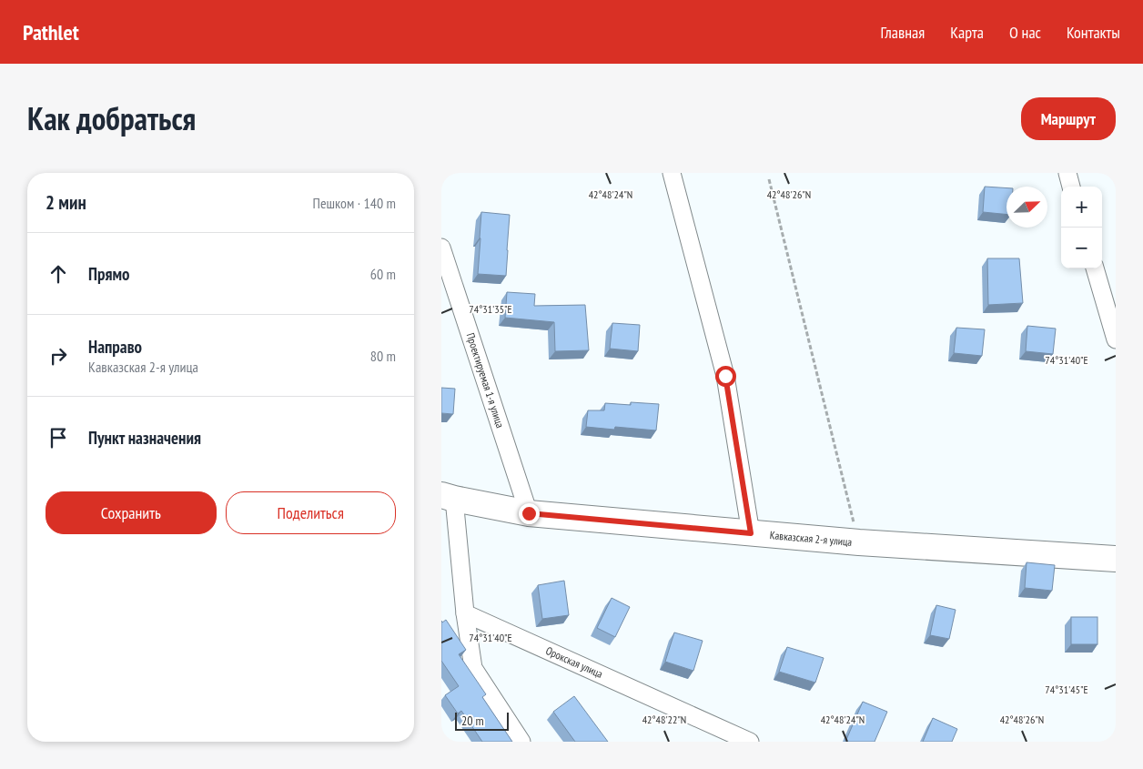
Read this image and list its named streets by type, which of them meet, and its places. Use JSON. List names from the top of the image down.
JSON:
{
  "streets": {
    "street": ["Проектируемая 1-я улица", "Кавказская 2-я улица", "Орокская улица"]
  },
  "crossings": [
    ["Проектируемая 1-я улица", "Кавказская 2-я улица"]
  ],
  "scale_bar": "20 m",
  "north": "top right",
  "page": {
    "header": "Pathlet",
    "nav": [
      "Главная",
      "Карта",
      "О нас",
      "Контакты"
    ],
    "title": "Как добраться",
    "buttons": [
      "Маршрут",
      ["Сохранить", "Поделиться"]
    ],
    "heading": ["2 мин", "Пешком · 140 m"],
    "map_buttons": ["+", "−"],
    "list": [
      ["Прямо", "60 m"],
      ["Направо", "Кавказская 2-я улица", "80 m"],
      "Пункт назначения"
    ],
    "scale": "20 m"
  },
  "coordinates": [
    "42°48'24\"N",
    "42°48'26\"N",
    "74°31'35\"E",
    "74°31'40\"E",
    "74°31'45\"E",
    "42°48'22\"N"
  ]
}
